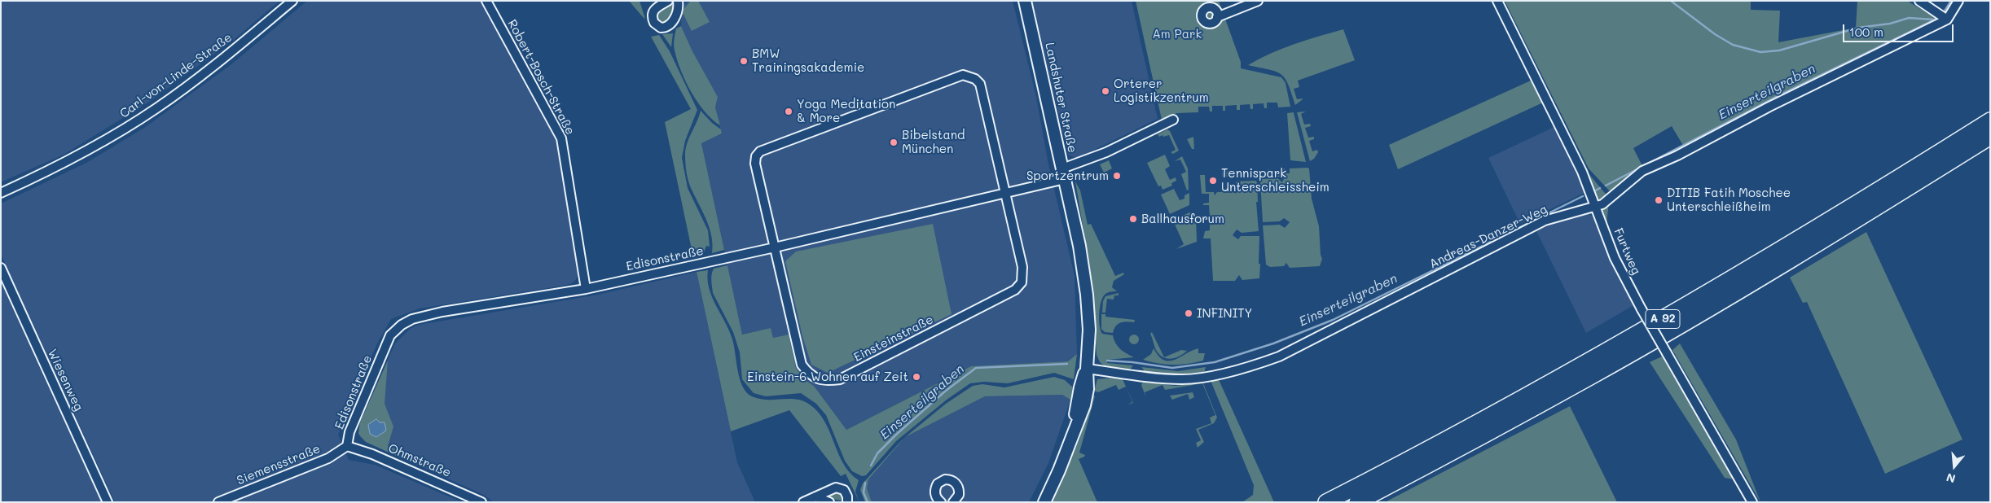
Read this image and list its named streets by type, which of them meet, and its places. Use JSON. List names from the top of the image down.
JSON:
{
  "streets": {
    "highway": ["A 92"],
    "main road": ["Landshuter Straße"],
    "street": [
      "Carl-von-Linde-Straße",
      "Robert-Bosch-Straße",
      "Andreas-Danzer-Weg",
      "Furtweg",
      "Edisonstraße",
      "Einsteinstraße",
      "Wiesenweg",
      "Ohmstraße",
      "Siemensstraße"
    ]
  },
  "crossings": [
    ["Robert-Bosch-Straße", "Edisonstraße"],
    ["Landshuter Straße", "Andreas-Danzer-Weg"],
    ["Landshuter Straße", "Edisonstraße"],
    ["Andreas-Danzer-Weg", "Furtweg"],
    ["Edisonstraße", "Einsteinstraße"],
    ["Edisonstraße", "Ohmstraße"],
    ["Edisonstraße", "Siemensstraße"],
    ["Ohmstraße", "Siemensstraße"]
  ],
  "water": ["Einserteilgraben"],
  "parks": ["Am Park"],
  "places": [
    "BMW Trainingsakademie",
    "Orterer Logistikzentrum",
    "Yoga Meditation & More",
    "Bibelstand München",
    "Sportzentrum",
    "Tennispark Unterschleissheim",
    "DITIB Fatih Moschee Unterschleißheim",
    "Ballhausforum",
    "INFINITY",
    "Einstein-6 Wohnen auf Zeit"
  ],
  "scale_bar": "100 m",
  "north": "bottom"
}
